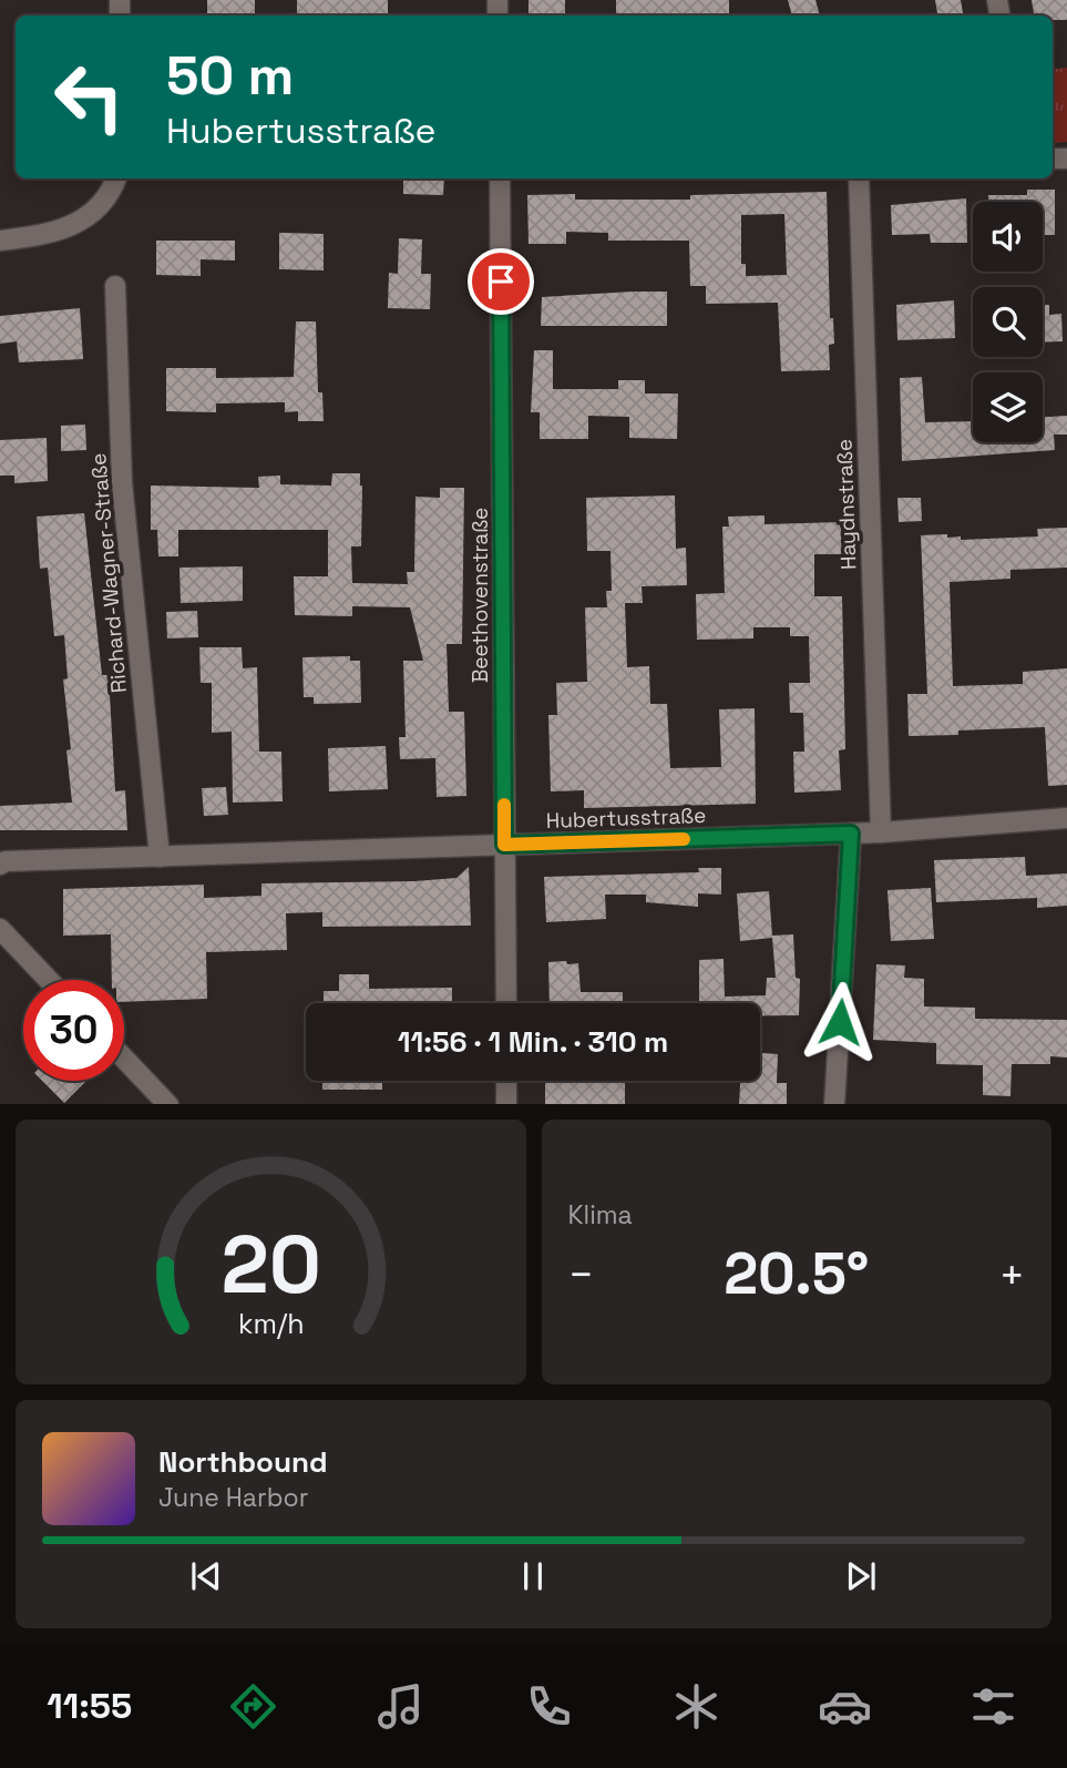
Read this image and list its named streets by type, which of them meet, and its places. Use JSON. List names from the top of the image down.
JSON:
{
  "streets": {
    "street": [
      "Haydnstraße",
      "Richard-Wagner-Straße",
      "Beethovenstraße",
      "Hubertusstraße"
    ]
  },
  "crossings": [
    ["Haydnstraße", "Hubertusstraße"],
    ["Richard-Wagner-Straße", "Hubertusstraße"],
    ["Beethovenstraße", "Hubertusstraße"]
  ],
  "page": {
    "turn": ["50 m", "Hubertusstraße"],
    "limit": "30",
    "trip": "11:56 · 1 Min. · 310 m",
    "tile": "Klima",
    "heat": ["−", "20.5°", "+"],
    "song": ["Northbound", "June Harbor"],
    "tabs": "11:55",
    "gauge": ["20", "km/h"]
  }
}
